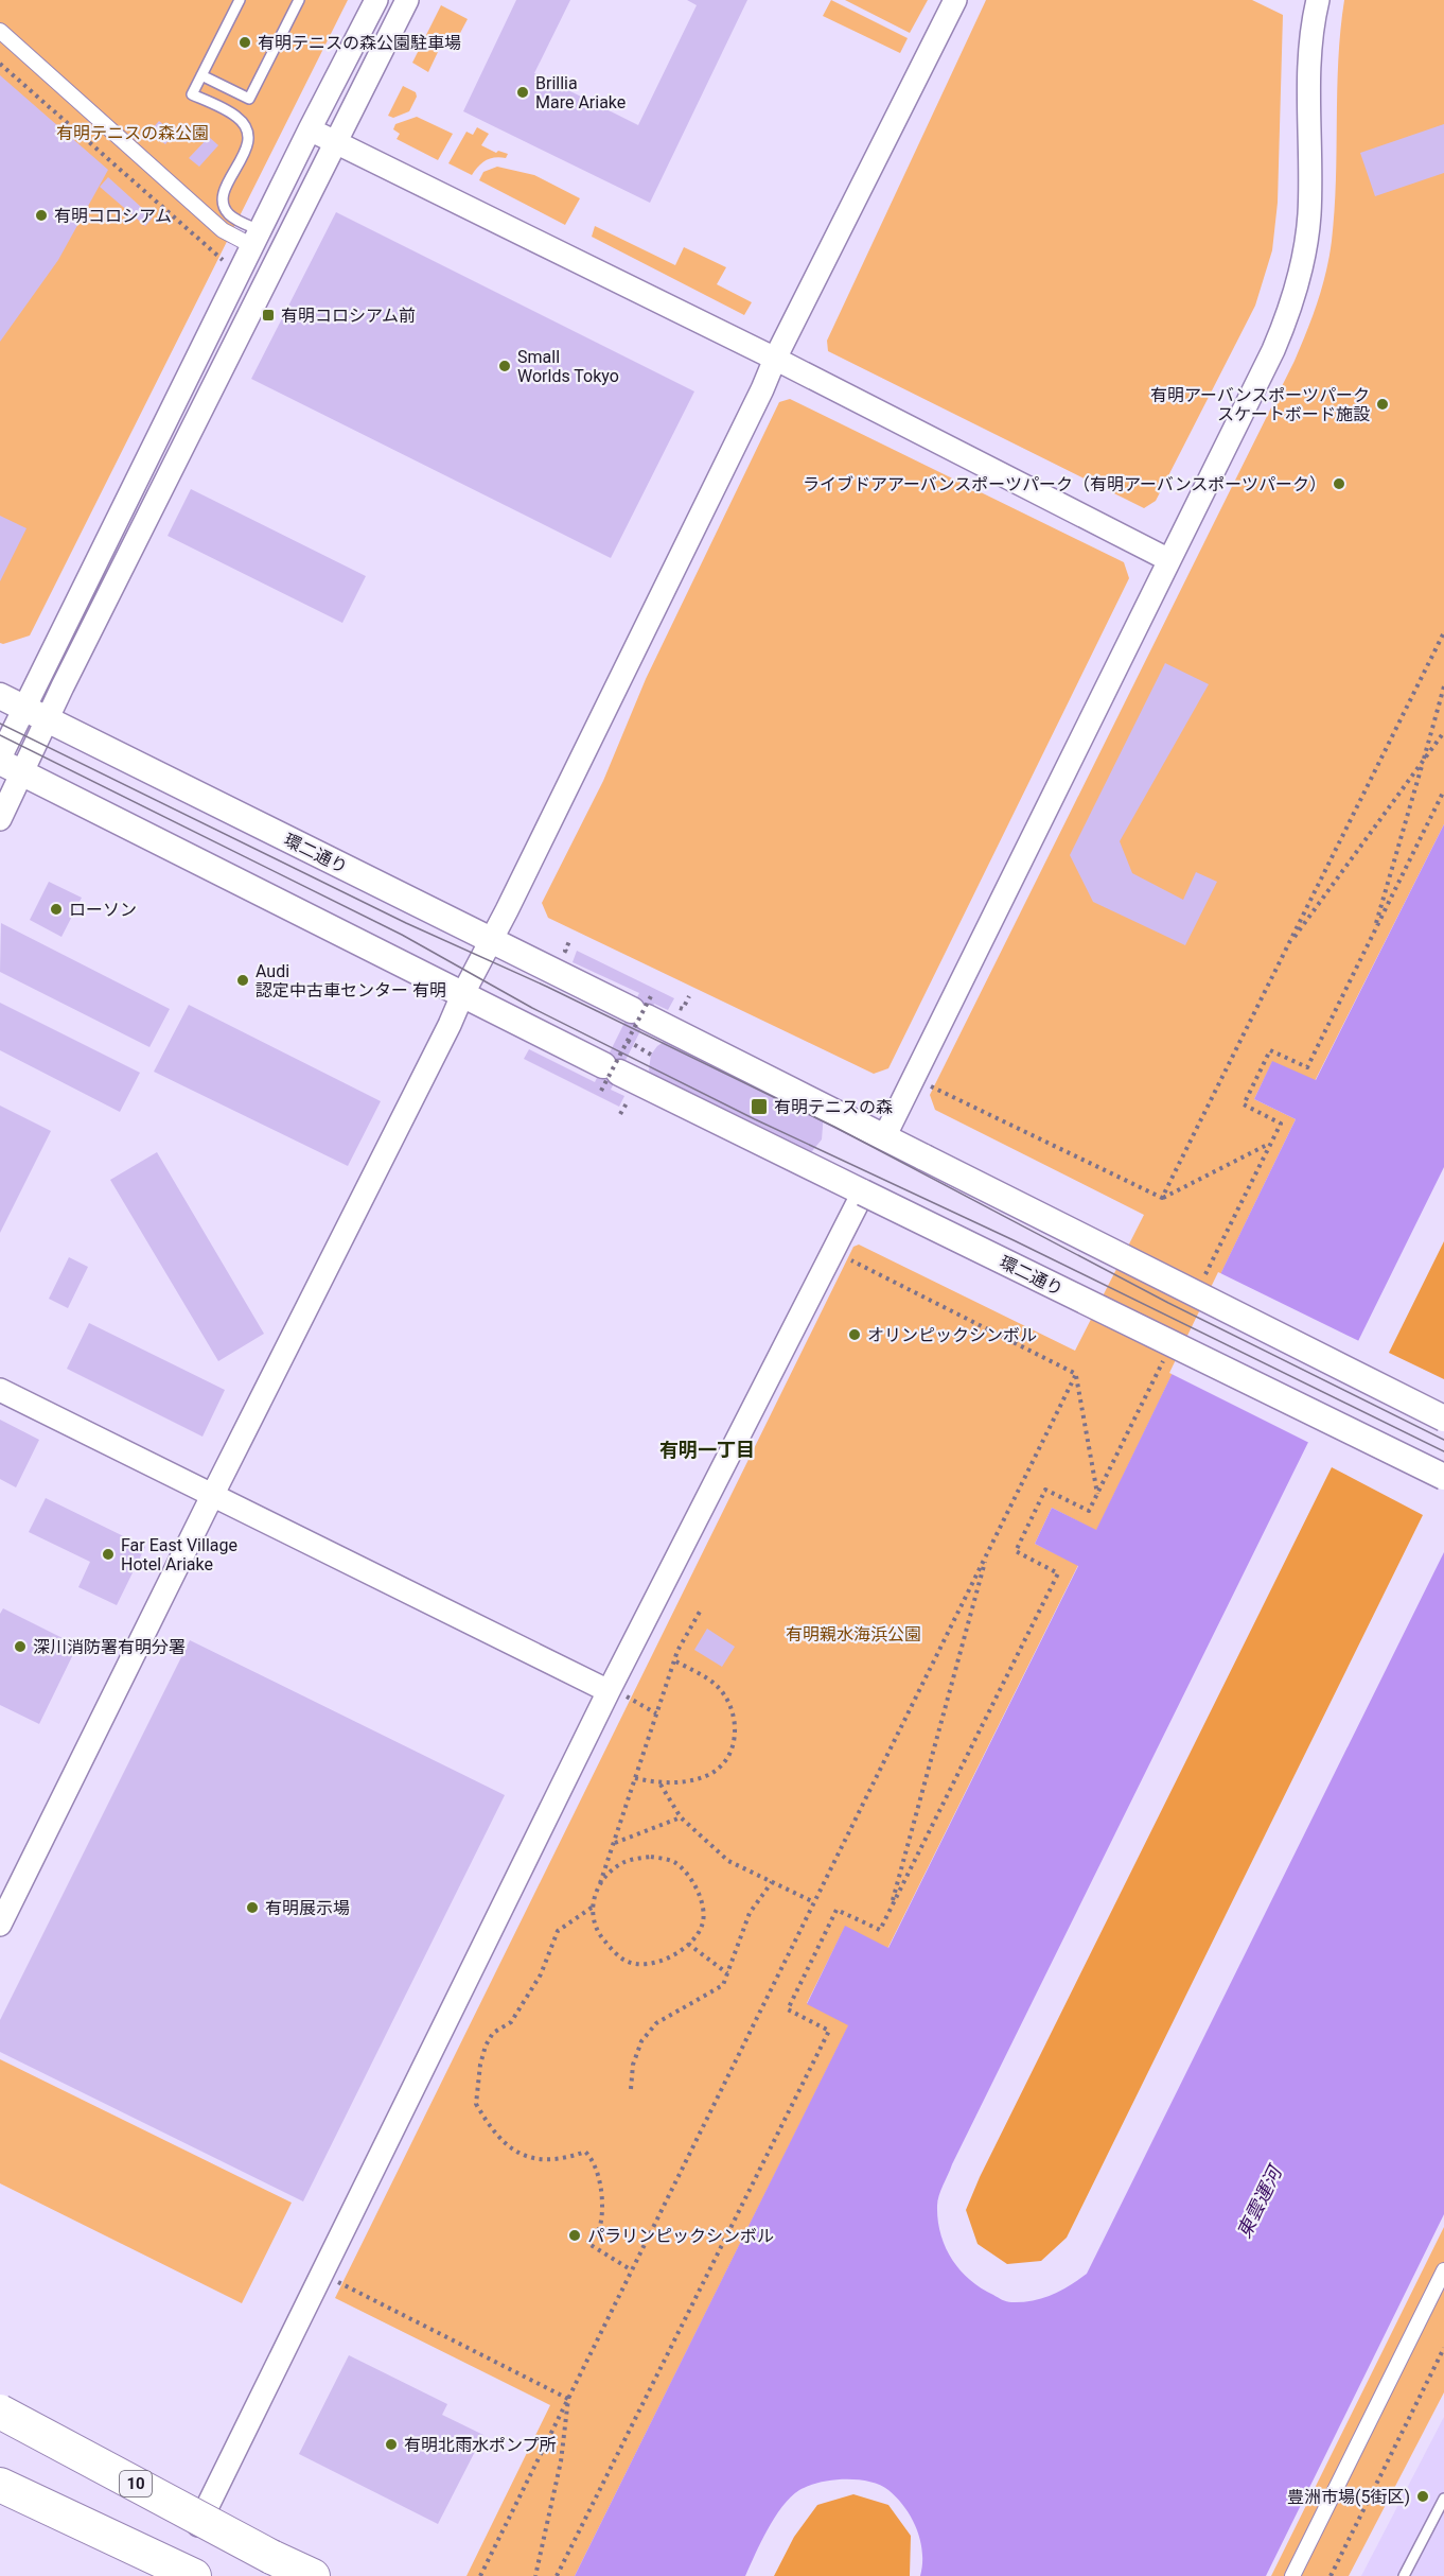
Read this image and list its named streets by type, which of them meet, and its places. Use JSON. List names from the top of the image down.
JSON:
{
  "streets": {
    "highway": ["10"],
    "main road": ["環二通り"]
  },
  "districts": ["有明一丁目"],
  "water": ["東雲運河"],
  "parks": ["有明テニスの森公園", "有明親水海浜公園"],
  "places": {
    "other": [
      "有明テニスの森公園駐車場",
      "Brillia Mare Ariake",
      "有明コロシアム",
      "Small Worlds Tokyo",
      "有明アーバンスポーツパーク スケートボード施設",
      "ライブドアアーバンスポーツパーク（有明アーバンスポーツパーク）",
      "ローソン",
      "Audi 認定中古車センター 有明",
      "オリンピックシンボル",
      "Far East Village Hotel Ariake",
      "深川消防署有明分署",
      "有明展示場",
      "パラリンピックシンボル",
      "有明北雨水ポンプ所",
      "豊洲市場(5街区)"
    ],
    "transit": ["有明コロシアム前", "有明テニスの森"]
  }
}
